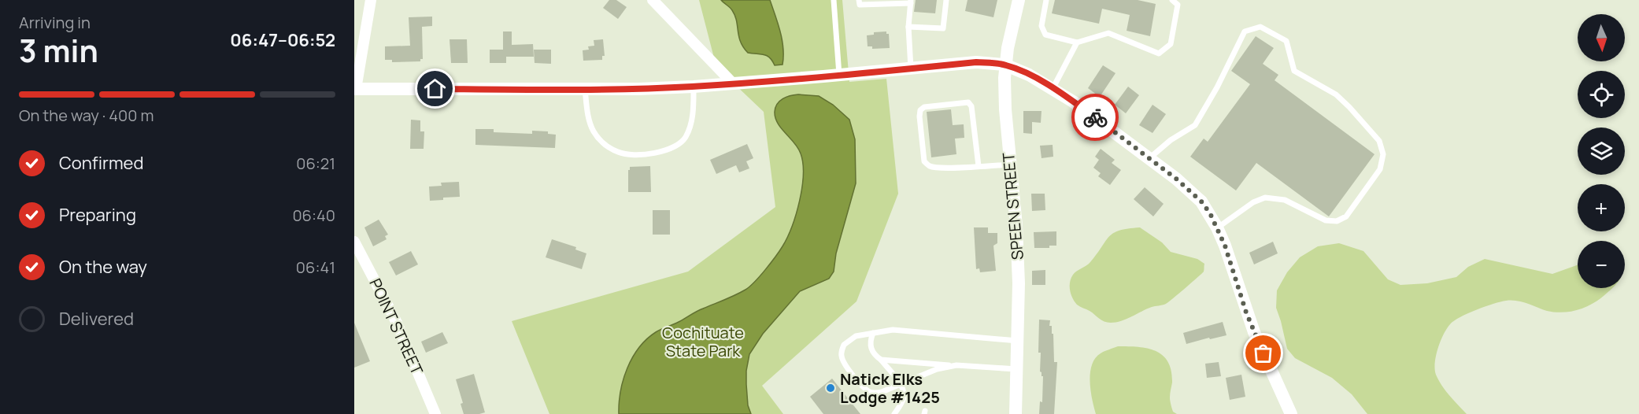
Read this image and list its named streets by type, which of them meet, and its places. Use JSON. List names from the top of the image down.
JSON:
{
  "streets": {
    "street": ["SPEEN STREET", "POINT STREET"]
  },
  "parks": ["Cochituate State Park"],
  "places": ["Natick Elks Lodge #1425"],
  "north": "bottom",
  "page": {
    "heading": ["3 min", "Arriving in", "06:47–06:52"],
    "map_buttons": ["+", "−"],
    "bar": "On the way · 400 m",
    "list": [
      ["Confirmed", "06:21"],
      ["Preparing", "06:40"],
      ["On the way", "06:41"],
      "Delivered"
    ]
  }
}
